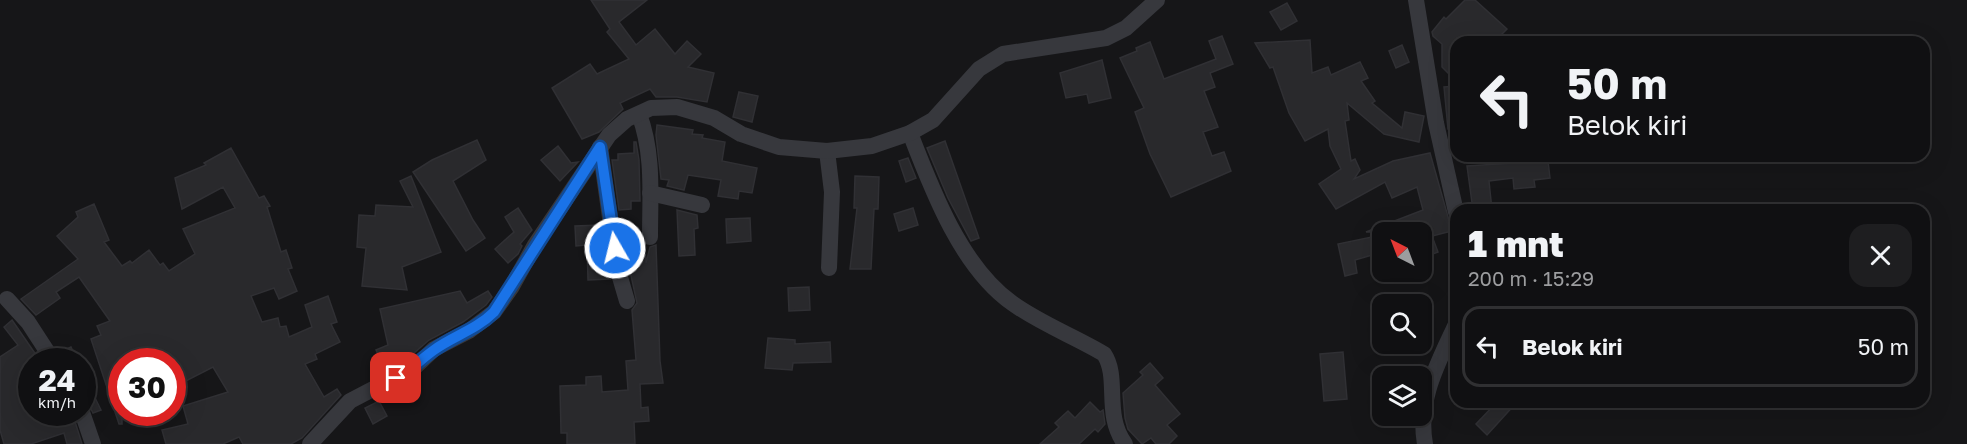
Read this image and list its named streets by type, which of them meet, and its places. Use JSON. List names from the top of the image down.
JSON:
{
  "north": "top left",
  "page": {
    "turn": ["50 m", "Belok kiri"],
    "heading": ["1 mnt", "200 m · 15:29"],
    "list": [
      {
        "name": "Belok kiri",
        "value": "50 m"
      }
    ],
    "speed": "24 km/h",
    "limit": "30"
  }
}
